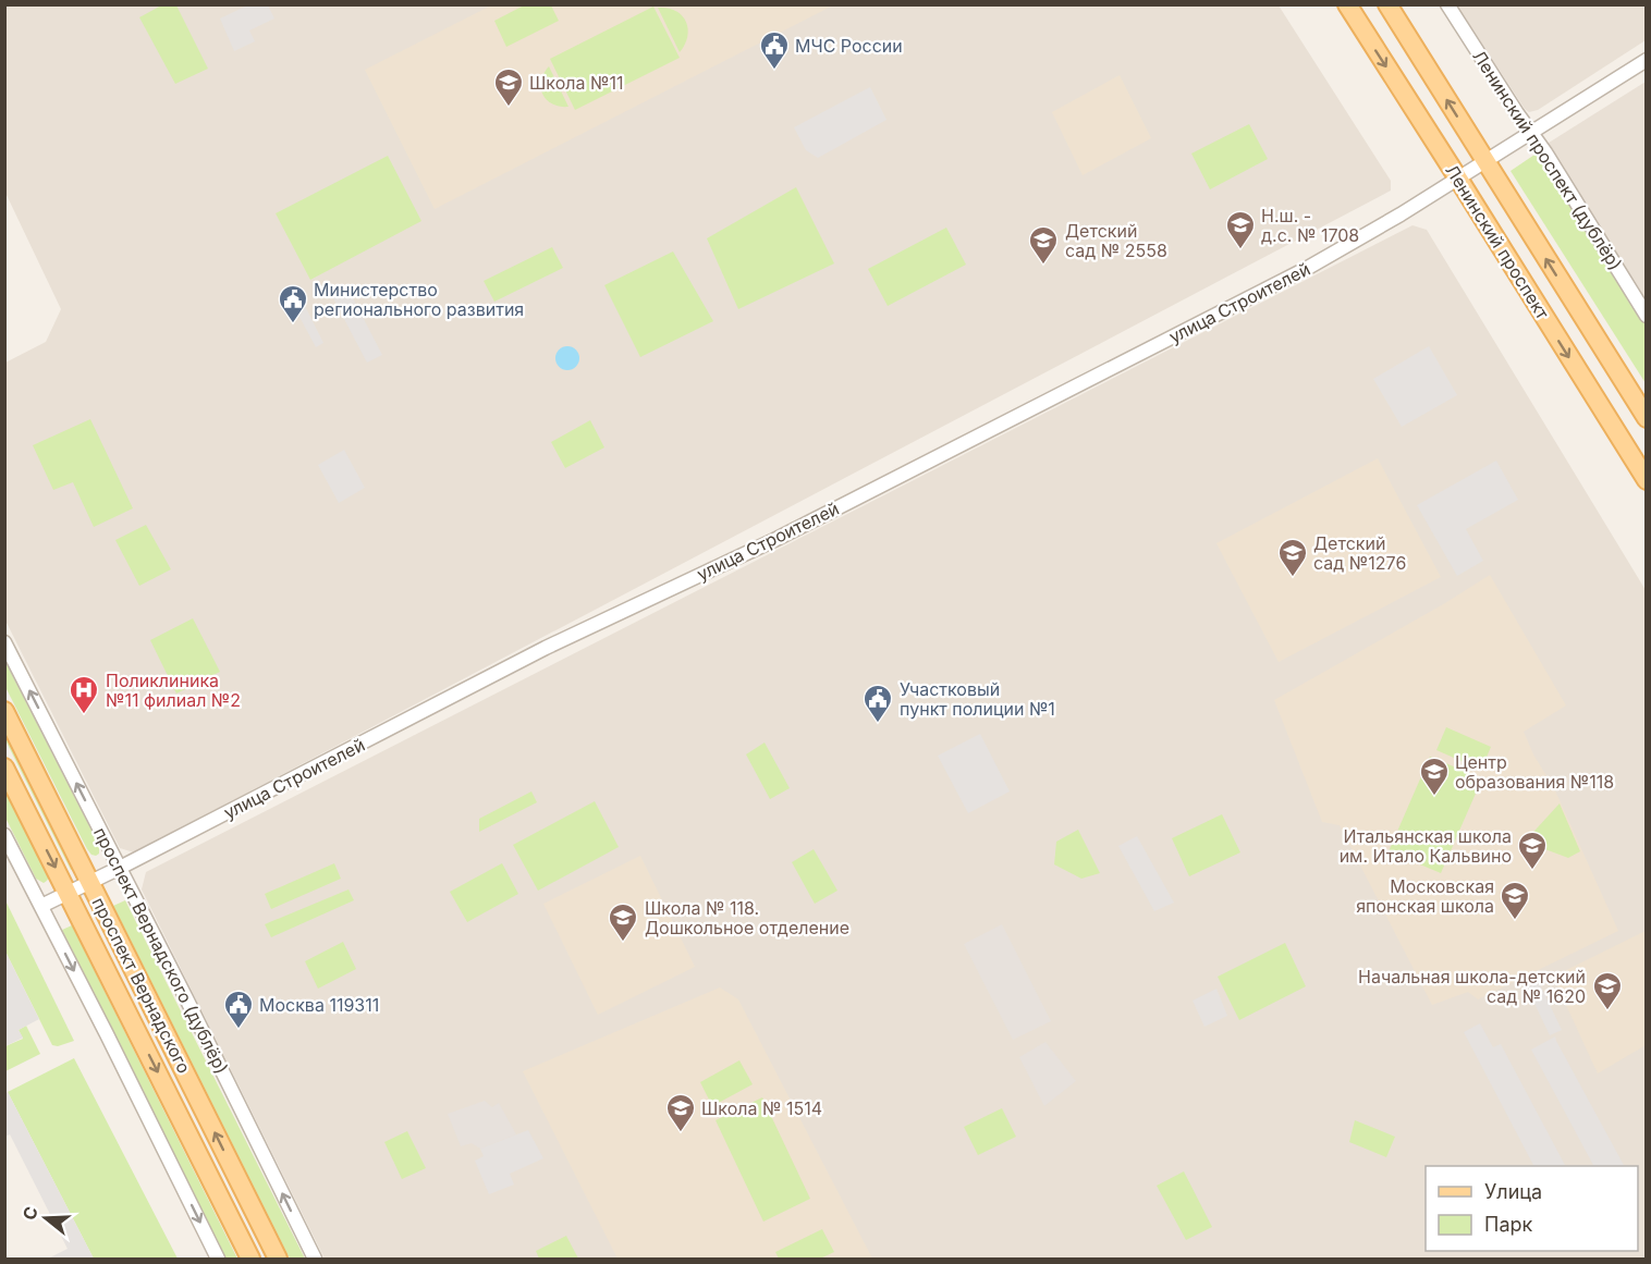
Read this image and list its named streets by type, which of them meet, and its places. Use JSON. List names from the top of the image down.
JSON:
{
  "streets": {
    "main road": ["Ленинский проспект", "проспект Вернадского"],
    "street": ["Ленинский проспект (дублёр)", "улица Строителей", "проспект Вернадского (дублёр)"]
  },
  "crossings": [
    ["Ленинский проспект (дублёр)", "улица Строителей"],
    ["Ленинский проспект", "улица Строителей"],
    ["улица Строителей", "проспект Вернадского (дублёр)"],
    ["улица Строителей", "проспект Вернадского"]
  ],
  "places": {
    "public building": [
      "МЧС России",
      "Министерство регионального развития",
      "Участковый пункт полиции №1",
      "Москва 119311"
    ],
    "school or university": [
      "Школа №11",
      "Н.ш. - д.с. № 1708",
      "Детский сад № 2558",
      "Детский сад №1276",
      "Центр образования №118",
      "Итальянская школа им. Итало Кальвино",
      "Московская японская школа",
      "Школа № 118. Дошкольное отделение",
      "Начальная школа-детский сад № 1620",
      "Школа № 1514"
    ],
    "hospital": ["Поликлиника №11 филиал №2"]
  },
  "legend": ["Улица", "Парк"],
  "north": "left"
}
